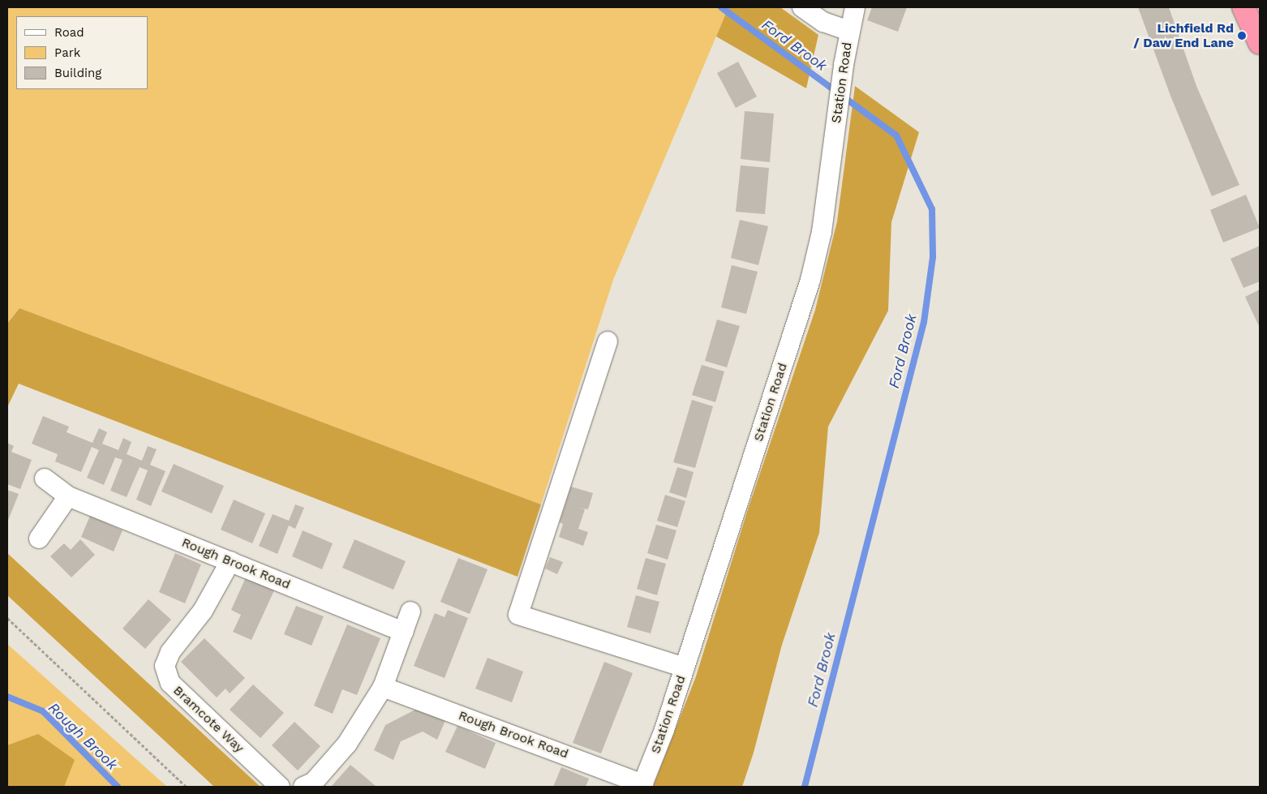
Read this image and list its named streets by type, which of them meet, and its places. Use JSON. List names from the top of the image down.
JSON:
{
  "streets": {
    "street": ["Station Road", "Rough Brook Road", "Bramcote Way"]
  },
  "crossings": [
    ["Station Road", "Rough Brook Road"],
    ["Rough Brook Road", "Bramcote Way"]
  ],
  "water": ["Ford Brook", "Rough Brook"],
  "places": ["Lichfield Rd / Daw End Lane"],
  "legend": ["Road", "Park", "Building"]
}
